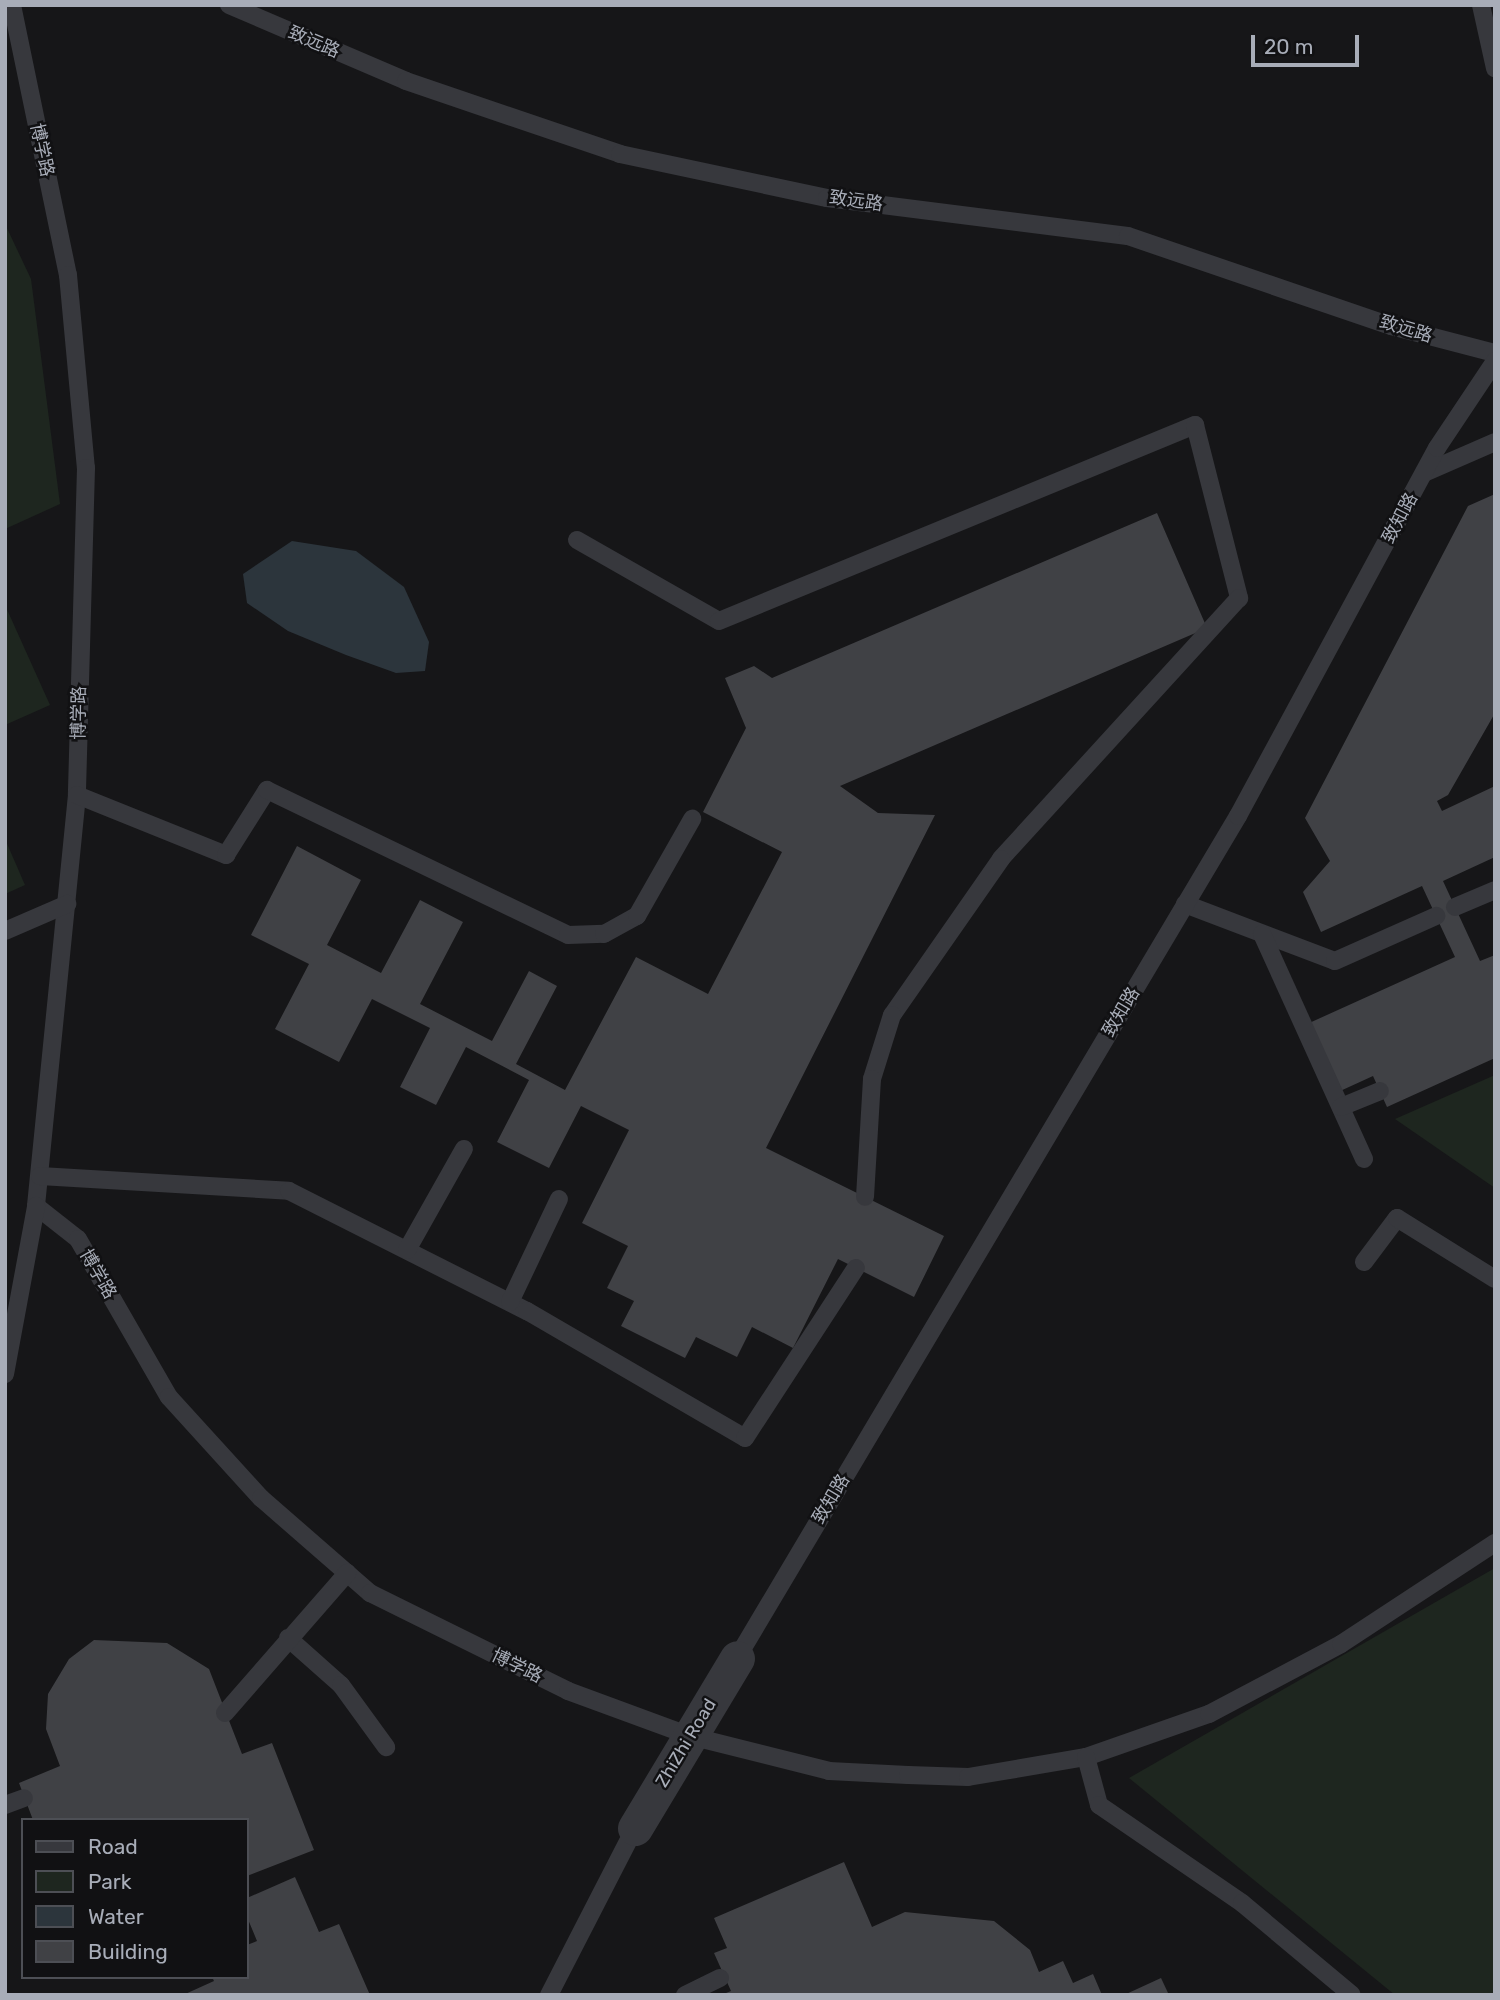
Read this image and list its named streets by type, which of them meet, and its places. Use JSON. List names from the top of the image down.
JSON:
{
  "streets": {
    "street": ["ZhiZhi Road"],
    "lane": ["致远路", "博学路", "致知路"]
  },
  "crossings": [
    ["博学路", "ZhiZhi Road"],
    ["致知路", "ZhiZhi Road"]
  ],
  "legend": [
    "Road",
    "Park",
    "Water",
    "Building"
  ],
  "scale_bar": "20 m"
}
